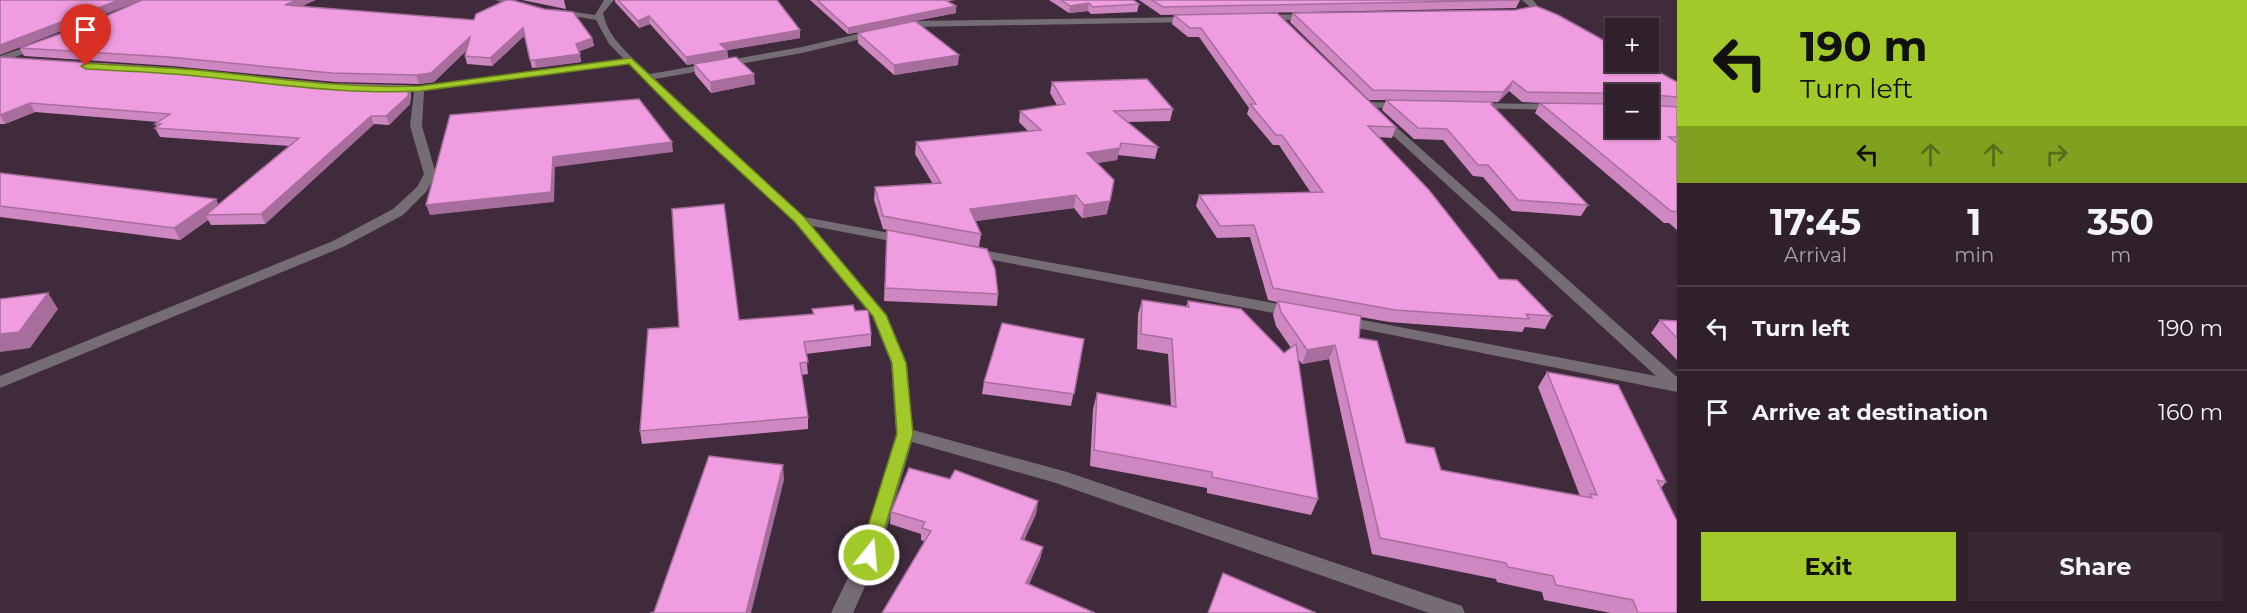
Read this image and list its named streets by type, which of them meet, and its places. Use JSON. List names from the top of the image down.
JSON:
{
  "page": {
    "turn": ["190 m", "Turn left"],
    "map_buttons": ["+", "−"],
    "eta": [
      "17:45",
      "Arrival",
      "1",
      "min",
      "350",
      "m"
    ],
    "list": [
      {
        "name": "Turn left",
        "value": "190 m"
      },
      {
        "name": "Arrive at destination",
        "value": "160 m"
      }
    ],
    "buttons": ["Exit", "Share"]
  }
}
